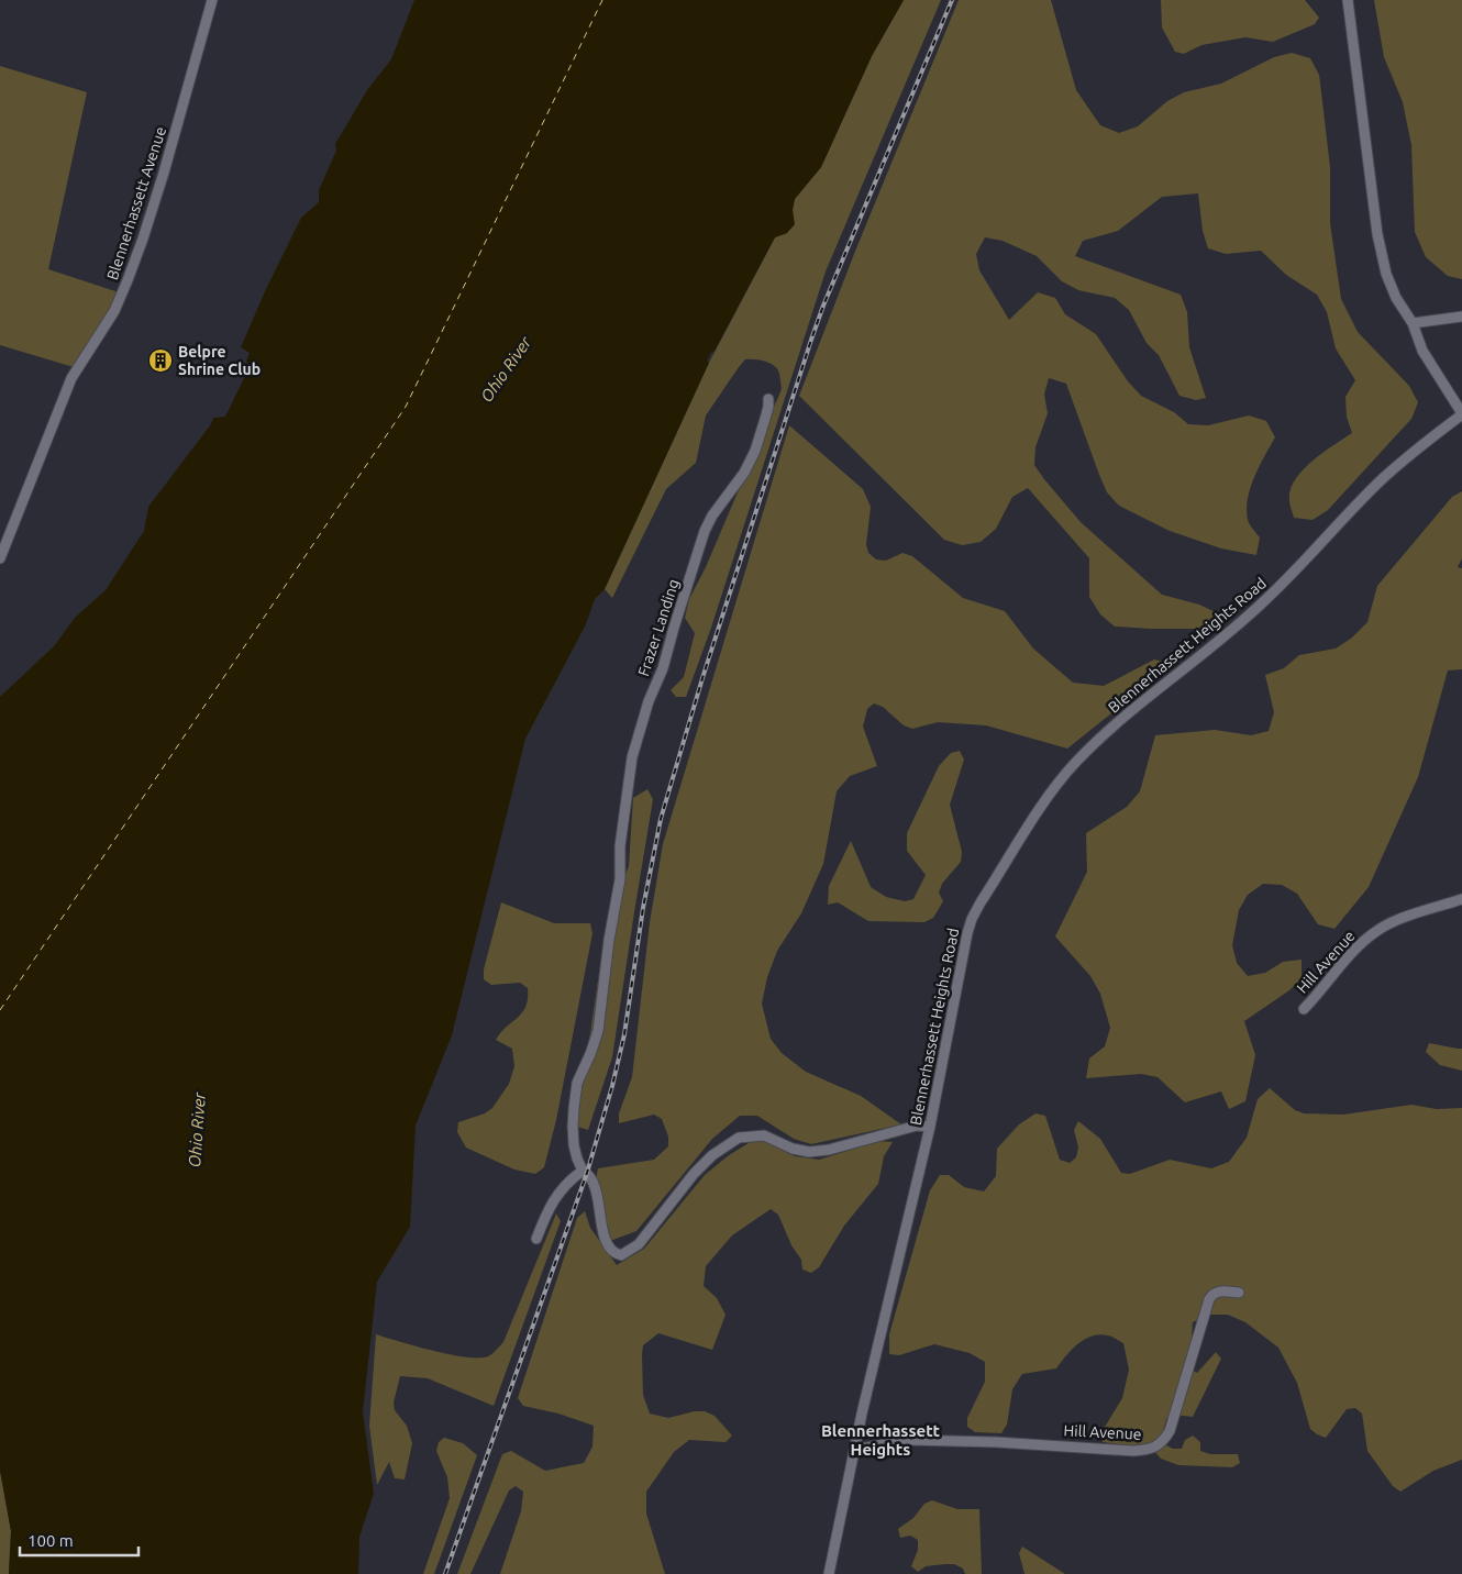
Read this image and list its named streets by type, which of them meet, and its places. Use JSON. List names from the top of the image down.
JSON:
{
  "streets": {
    "street": [
      "Blennerhassett Avenue",
      "Frazer Landing",
      "Blennerhassett Heights Road",
      "Hill Avenue"
    ]
  },
  "crossings": [
    ["Frazer Landing", "Blennerhassett Heights Road"],
    ["Blennerhassett Heights Road", "Hill Avenue"]
  ],
  "districts": ["Blennerhassett Heights"],
  "water": ["Ohio River"],
  "places": {
    "building": ["Belpre Shrine Club"]
  },
  "scale_bar": "100 m"
}
